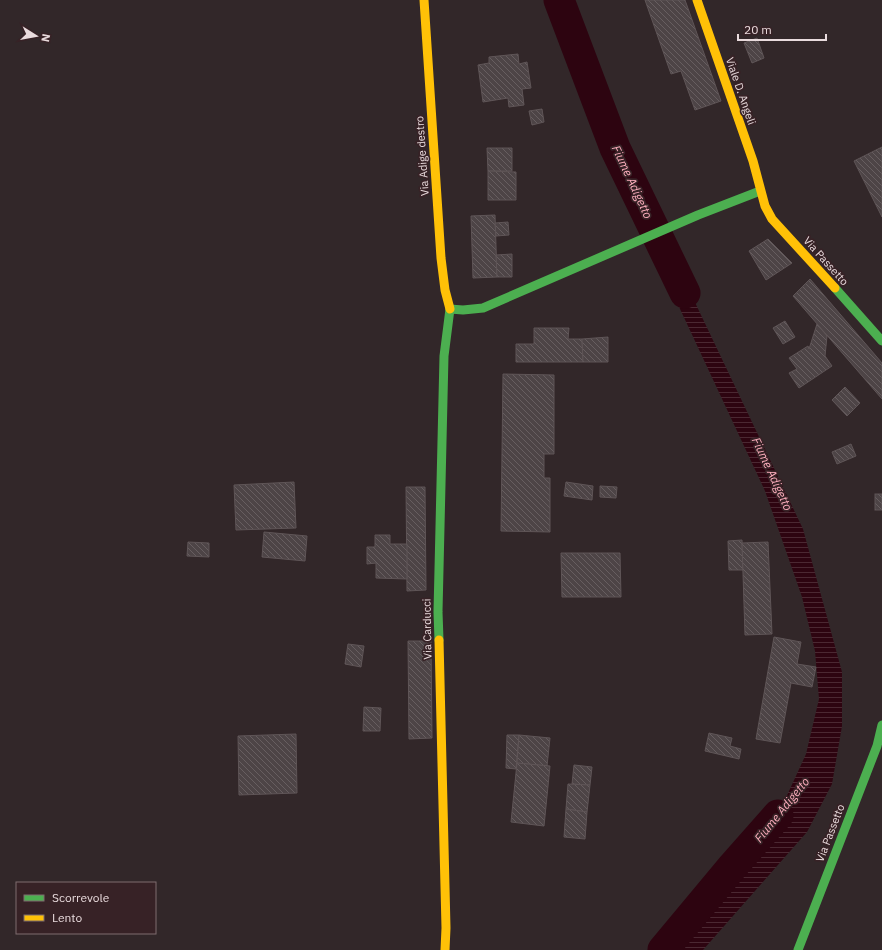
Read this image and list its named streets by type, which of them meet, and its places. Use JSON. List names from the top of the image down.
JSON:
{
  "streets": {
    "street": [
      "Viale D. Angeli",
      "Via Adige destro",
      "Via Passetto",
      "Via Carducci"
    ]
  },
  "crossings": [
    ["Viale D. Angeli", "Via Passetto"],
    ["Via Adige destro", "Via Carducci"]
  ],
  "water": ["Fiume Adigetto"],
  "legend": ["Scorrevole", "Lento"],
  "scale_bar": "20 m",
  "north": "right"
}
